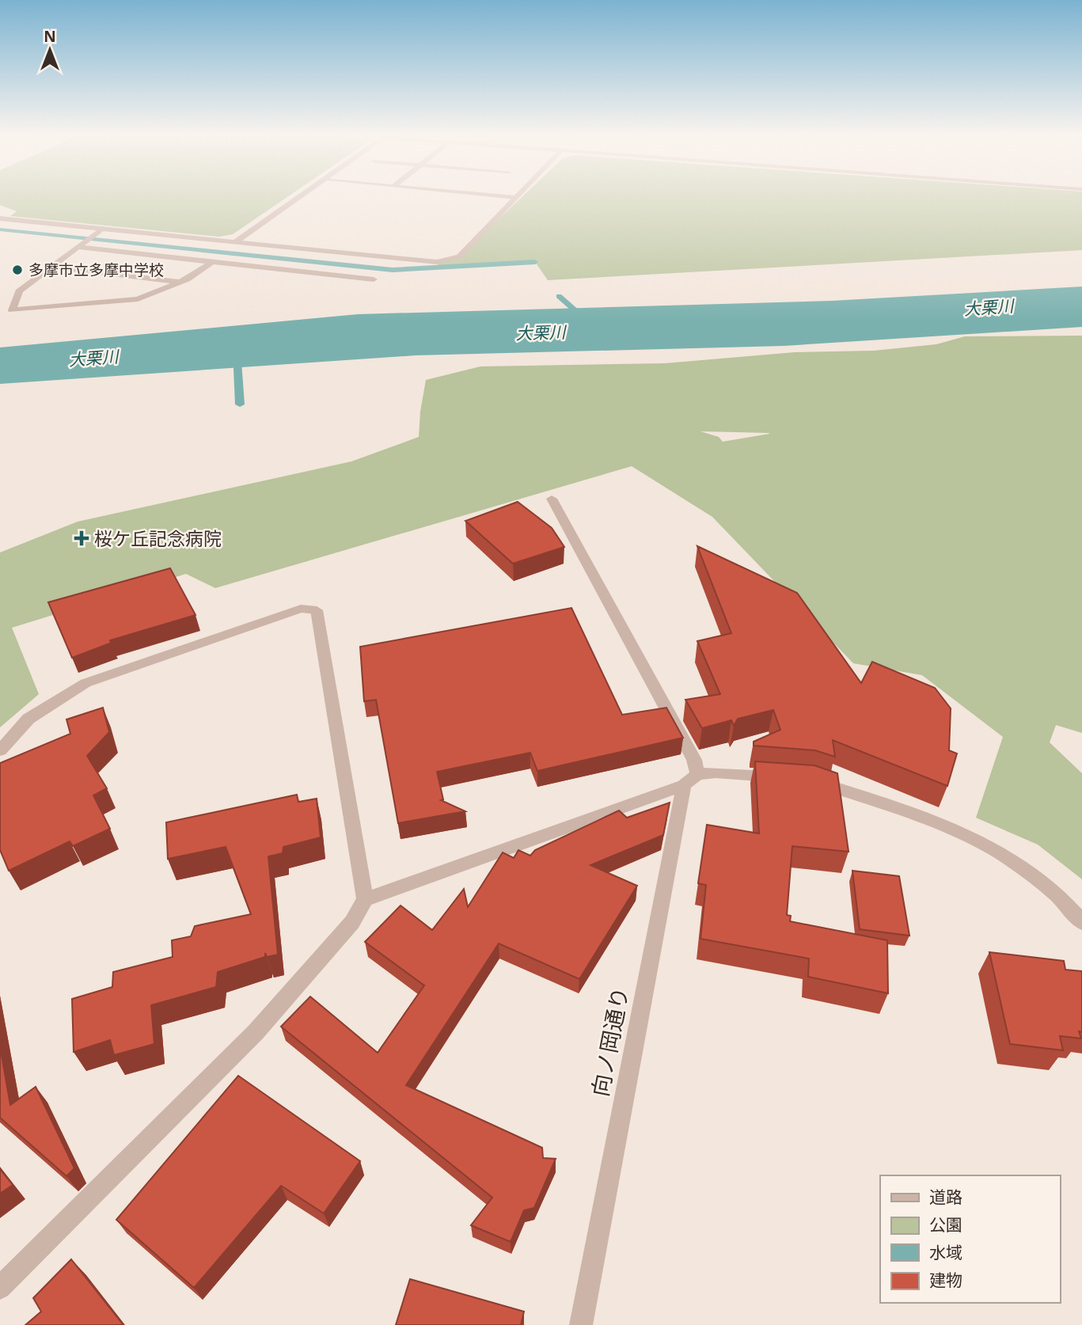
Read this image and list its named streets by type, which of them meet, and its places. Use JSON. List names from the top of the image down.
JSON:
{
  "streets": {
    "street": ["向ノ岡通り"]
  },
  "water": ["大栗川"],
  "places": {
    "other": ["多摩市立多摩中学校"],
    "health": ["桜ケ丘記念病院"]
  },
  "legend": [
    "道路",
    "公園",
    "水域",
    "建物"
  ],
  "north": "top"
}
